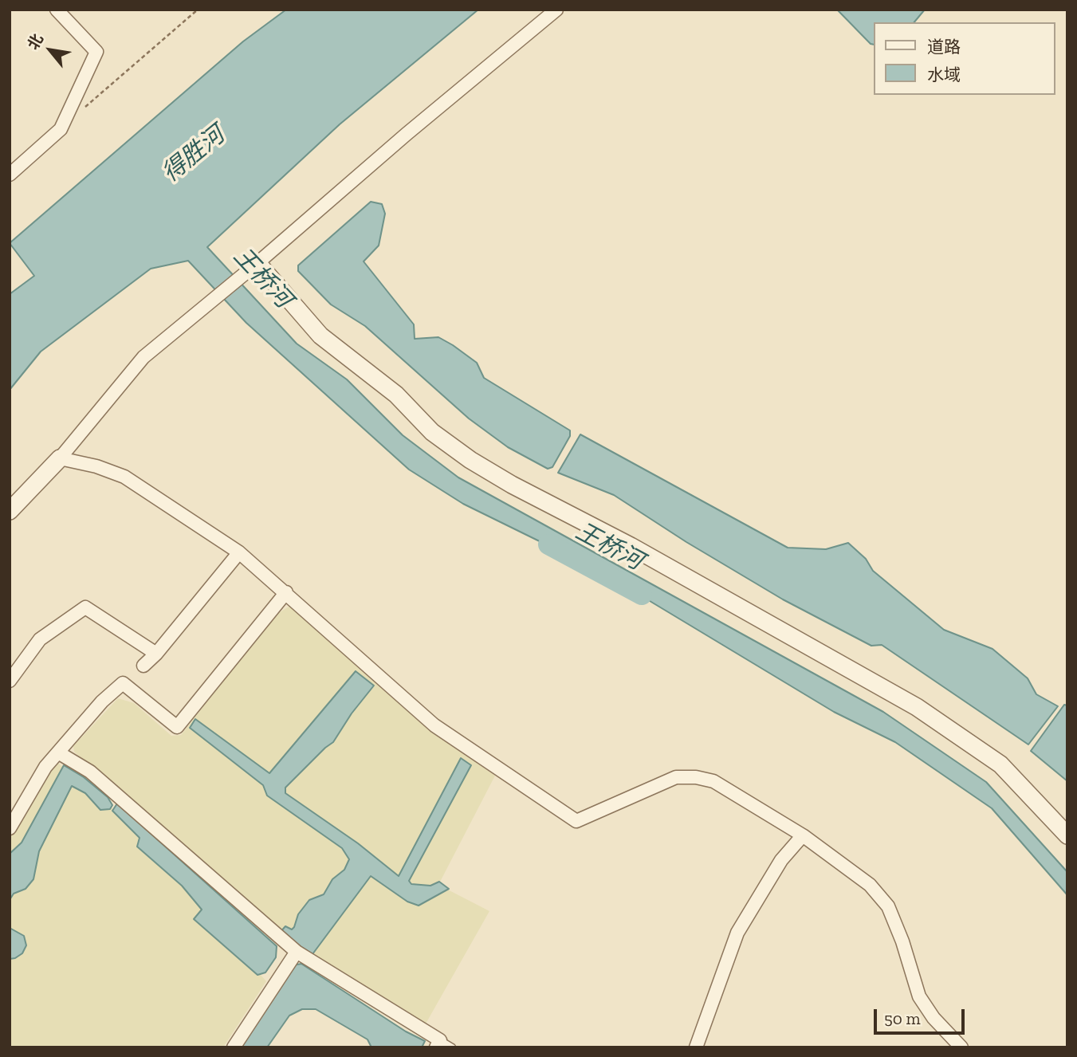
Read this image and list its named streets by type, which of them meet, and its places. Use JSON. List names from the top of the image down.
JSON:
{
  "water": ["得胜河", "王桥河"],
  "legend": ["道路", "水域"],
  "scale_bar": "50 m",
  "north": "top left"
}
